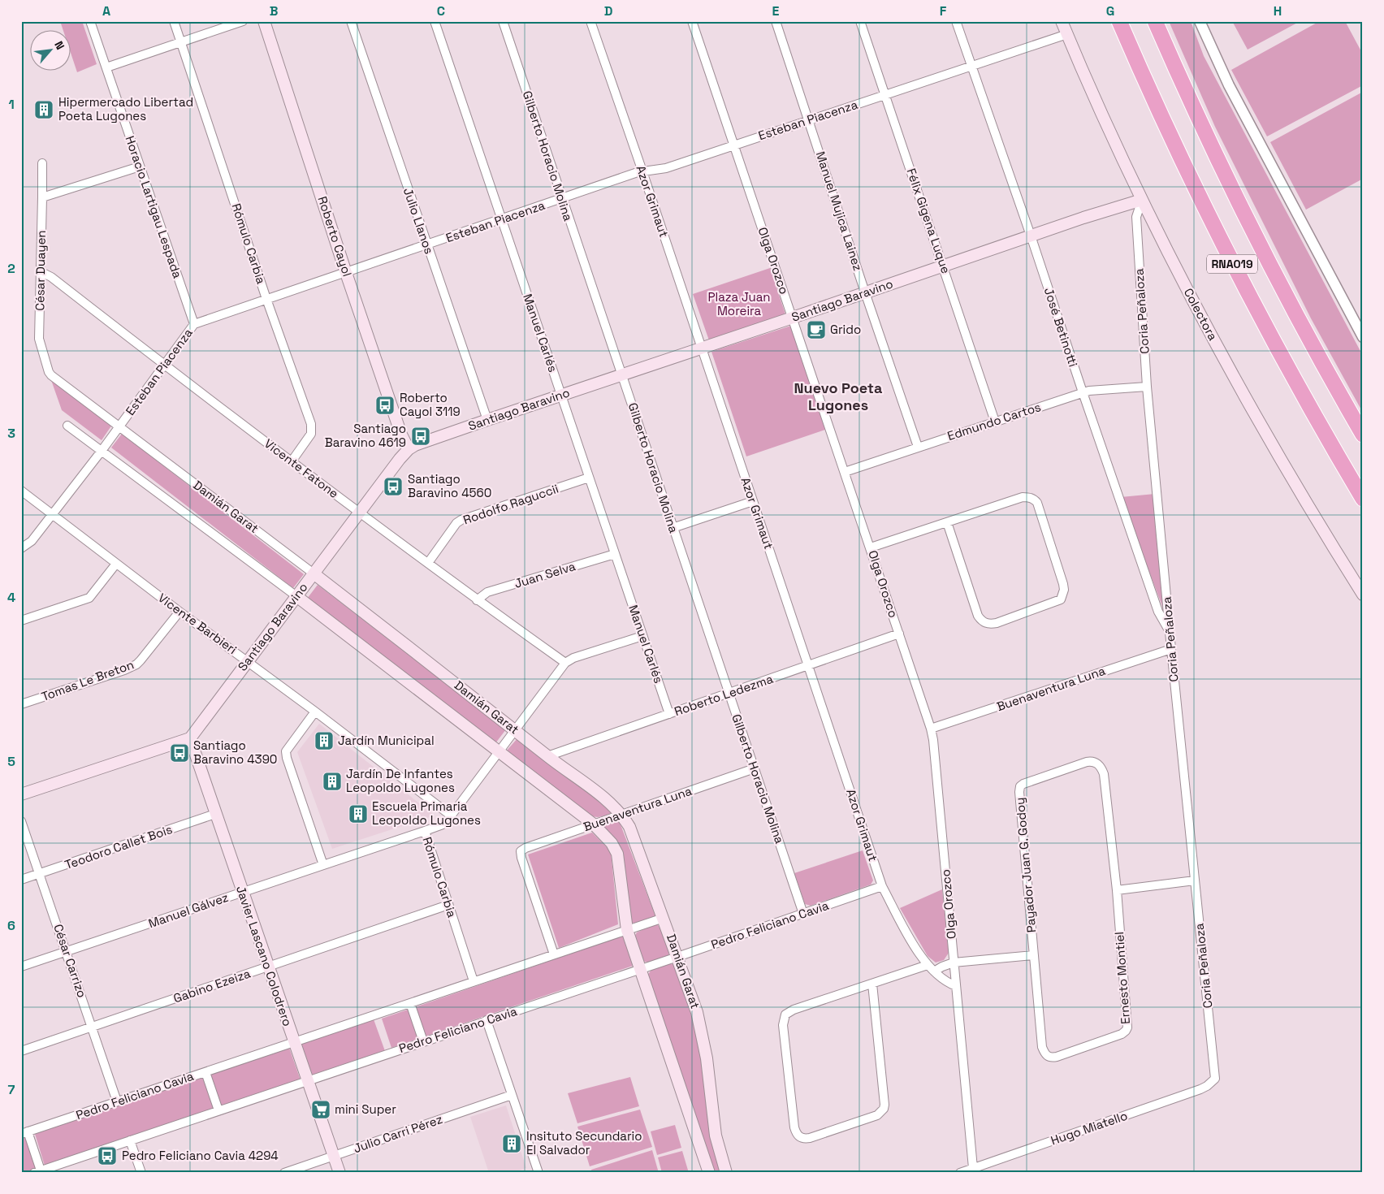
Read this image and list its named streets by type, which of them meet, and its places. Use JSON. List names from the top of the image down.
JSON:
{
  "streets": {
    "highway": ["RNA019"],
    "main road": [
      "Roberto Cayol",
      "Santiago Baravino",
      "Colectora",
      "Damián Garat",
      "Javier Lascano Colodrero"
    ],
    "street": [
      "Esteban Piacenza",
      "Gilberto Horacio Molina",
      "Azor Grimaut",
      "Horacio Lartigau Lespada",
      "Manuel Mujica Lainez",
      "Julio Llanos",
      "Félix Gigena Luque",
      "Rómulo Carbia",
      "Olga Orozco",
      "César Duayen",
      "Coria Peñaloza",
      "José Betinotti",
      "Manuel Carlés",
      "Edmundo Cartos",
      "Vicente Fatone",
      "Rodolfo Raguccii",
      "Juan Selva",
      "Vicente Barbieri",
      "Tomas Le Breton",
      "Buenaventura Luna",
      "Roberto Ledezma",
      "Teodoro Callet Bois",
      "Payador Juan G. Godoy",
      "Manuel Gálvez",
      "Pedro Feliciano Cavia",
      "César Carrizo",
      "Ernesto Montiel",
      "Gabino Ezeiza",
      "Hugo Miatello",
      "Julio Carri Pérez"
    ]
  },
  "crossings": [
    ["Esteban Piacenza", "Gilberto Horacio Molina"],
    ["Esteban Piacenza", "Azor Grimaut"],
    ["Esteban Piacenza", "Horacio Lartigau Lespada"],
    ["Esteban Piacenza", "Manuel Mujica Lainez"],
    ["Esteban Piacenza", "Julio Llanos"],
    ["Esteban Piacenza", "Félix Gigena Luque"],
    ["Esteban Piacenza", "Roberto Cayol"],
    ["Esteban Piacenza", "Rómulo Carbia"],
    ["Esteban Piacenza", "Olga Orozco"],
    ["Esteban Piacenza", "Colectora"],
    ["Esteban Piacenza", "José Betinotti"],
    ["Esteban Piacenza", "Manuel Carlés"],
    ["Esteban Piacenza", "Vicente Fatone"],
    ["Esteban Piacenza", "Damián Garat"],
    ["Esteban Piacenza", "Vicente Barbieri"],
    ["Gilberto Horacio Molina", "Santiago Baravino"],
    ["Gilberto Horacio Molina", "Buenaventura Luna"],
    ["Gilberto Horacio Molina", "Roberto Ledezma"],
    ["Gilberto Horacio Molina", "Pedro Feliciano Cavia"],
    ["Azor Grimaut", "Olga Orozco"],
    ["Azor Grimaut", "Santiago Baravino"],
    ["Azor Grimaut", "Roberto Ledezma"],
    ["Azor Grimaut", "Pedro Feliciano Cavia"],
    ["Manuel Mujica Lainez", "Santiago Baravino"],
    ["Manuel Mujica Lainez", "Edmundo Cartos"],
    ["Julio Llanos", "Santiago Baravino"],
    ["Félix Gigena Luque", "Santiago Baravino"],
    ["Félix Gigena Luque", "Edmundo Cartos"],
    ["Roberto Cayol", "Santiago Baravino"],
    ["Rómulo Carbia", "Manuel Carlés"],
    ["Rómulo Carbia", "Vicente Fatone"],
    ["Rómulo Carbia", "Damián Garat"],
    ["Rómulo Carbia", "Vicente Barbieri"],
    ["Rómulo Carbia", "Manuel Gálvez"],
    ["Rómulo Carbia", "Pedro Feliciano Cavia"],
    ["Rómulo Carbia", "Gabino Ezeiza"],
    ["Olga Orozco", "Santiago Baravino"],
    ["Olga Orozco", "Edmundo Cartos"],
    ["Olga Orozco", "Buenaventura Luna"],
    ["Olga Orozco", "Roberto Ledezma"],
    ["Olga Orozco", "Hugo Miatello"],
    ["César Duayen", "Vicente Fatone"],
    ["César Duayen", "Damián Garat"],
    ["Santiago Baravino", "Coria Peñaloza"],
    ["Santiago Baravino", "Colectora"],
    ["Santiago Baravino", "José Betinotti"],
    ["Santiago Baravino", "Manuel Carlés"],
    ["Santiago Baravino", "Vicente Fatone"],
    ["Santiago Baravino", "Damián Garat"],
    ["Santiago Baravino", "Vicente Barbieri"],
    ["Santiago Baravino", "Javier Lascano Colodrero"],
    ["Coria Peñaloza", "Colectora"],
    ["Coria Peñaloza", "José Betinotti"],
    ["Coria Peñaloza", "Edmundo Cartos"],
    ["Coria Peñaloza", "Buenaventura Luna"],
    ["Coria Peñaloza", "Hugo Miatello"],
    ["José Betinotti", "Edmundo Cartos"],
    ["Manuel Carlés", "Rodolfo Raguccii"],
    ["Manuel Carlés", "Juan Selva"],
    ["Manuel Carlés", "Roberto Ledezma"],
    ["Vicente Fatone", "Rodolfo Raguccii"],
    ["Vicente Fatone", "Juan Selva"],
    ["Damián Garat", "Buenaventura Luna"],
    ["Damián Garat", "Roberto Ledezma"],
    ["Damián Garat", "Pedro Feliciano Cavia"],
    ["Vicente Barbieri", "Tomas Le Breton"],
    ["Buenaventura Luna", "Pedro Feliciano Cavia"],
    ["Teodoro Callet Bois", "Javier Lascano Colodrero"],
    ["Teodoro Callet Bois", "César Carrizo"],
    ["Payador Juan G. Godoy", "Ernesto Montiel"],
    ["Manuel Gálvez", "Javier Lascano Colodrero"],
    ["Manuel Gálvez", "César Carrizo"],
    ["Pedro Feliciano Cavia", "Javier Lascano Colodrero"],
    ["Pedro Feliciano Cavia", "César Carrizo"],
    ["Javier Lascano Colodrero", "Gabino Ezeiza"],
    ["Javier Lascano Colodrero", "Julio Carri Pérez"],
    ["César Carrizo", "Gabino Ezeiza"]
  ],
  "districts": ["Nuevo Poeta Lugones"],
  "parks": ["Plaza Juan Moreira"],
  "places": {
    "building": [
      "Hipermercado Libertad Poeta Lugones",
      "Jardín Municipal",
      "Jardín De Infantes Leopoldo Lugones",
      "Escuela Primaria Leopoldo Lugones",
      "Insituto Secundario El Salvador"
    ],
    "cafe": ["Grido"],
    "bus stop": [
      "Roberto Cayol 3119",
      "Santiago Baravino 4619",
      "Santiago Baravino 4560",
      "Santiago Baravino 4390",
      "Pedro Feliciano Cavia 4294"
    ],
    "supermarket": ["mini Super"]
  },
  "north": "top right",
  "grid": {
    "columns": [
      "A",
      "B",
      "C",
      "D",
      "E",
      "F",
      "G",
      "H"
    ],
    "rows": [
      "1",
      "2",
      "3",
      "4",
      "5",
      "6",
      "7"
    ]
  }
}
